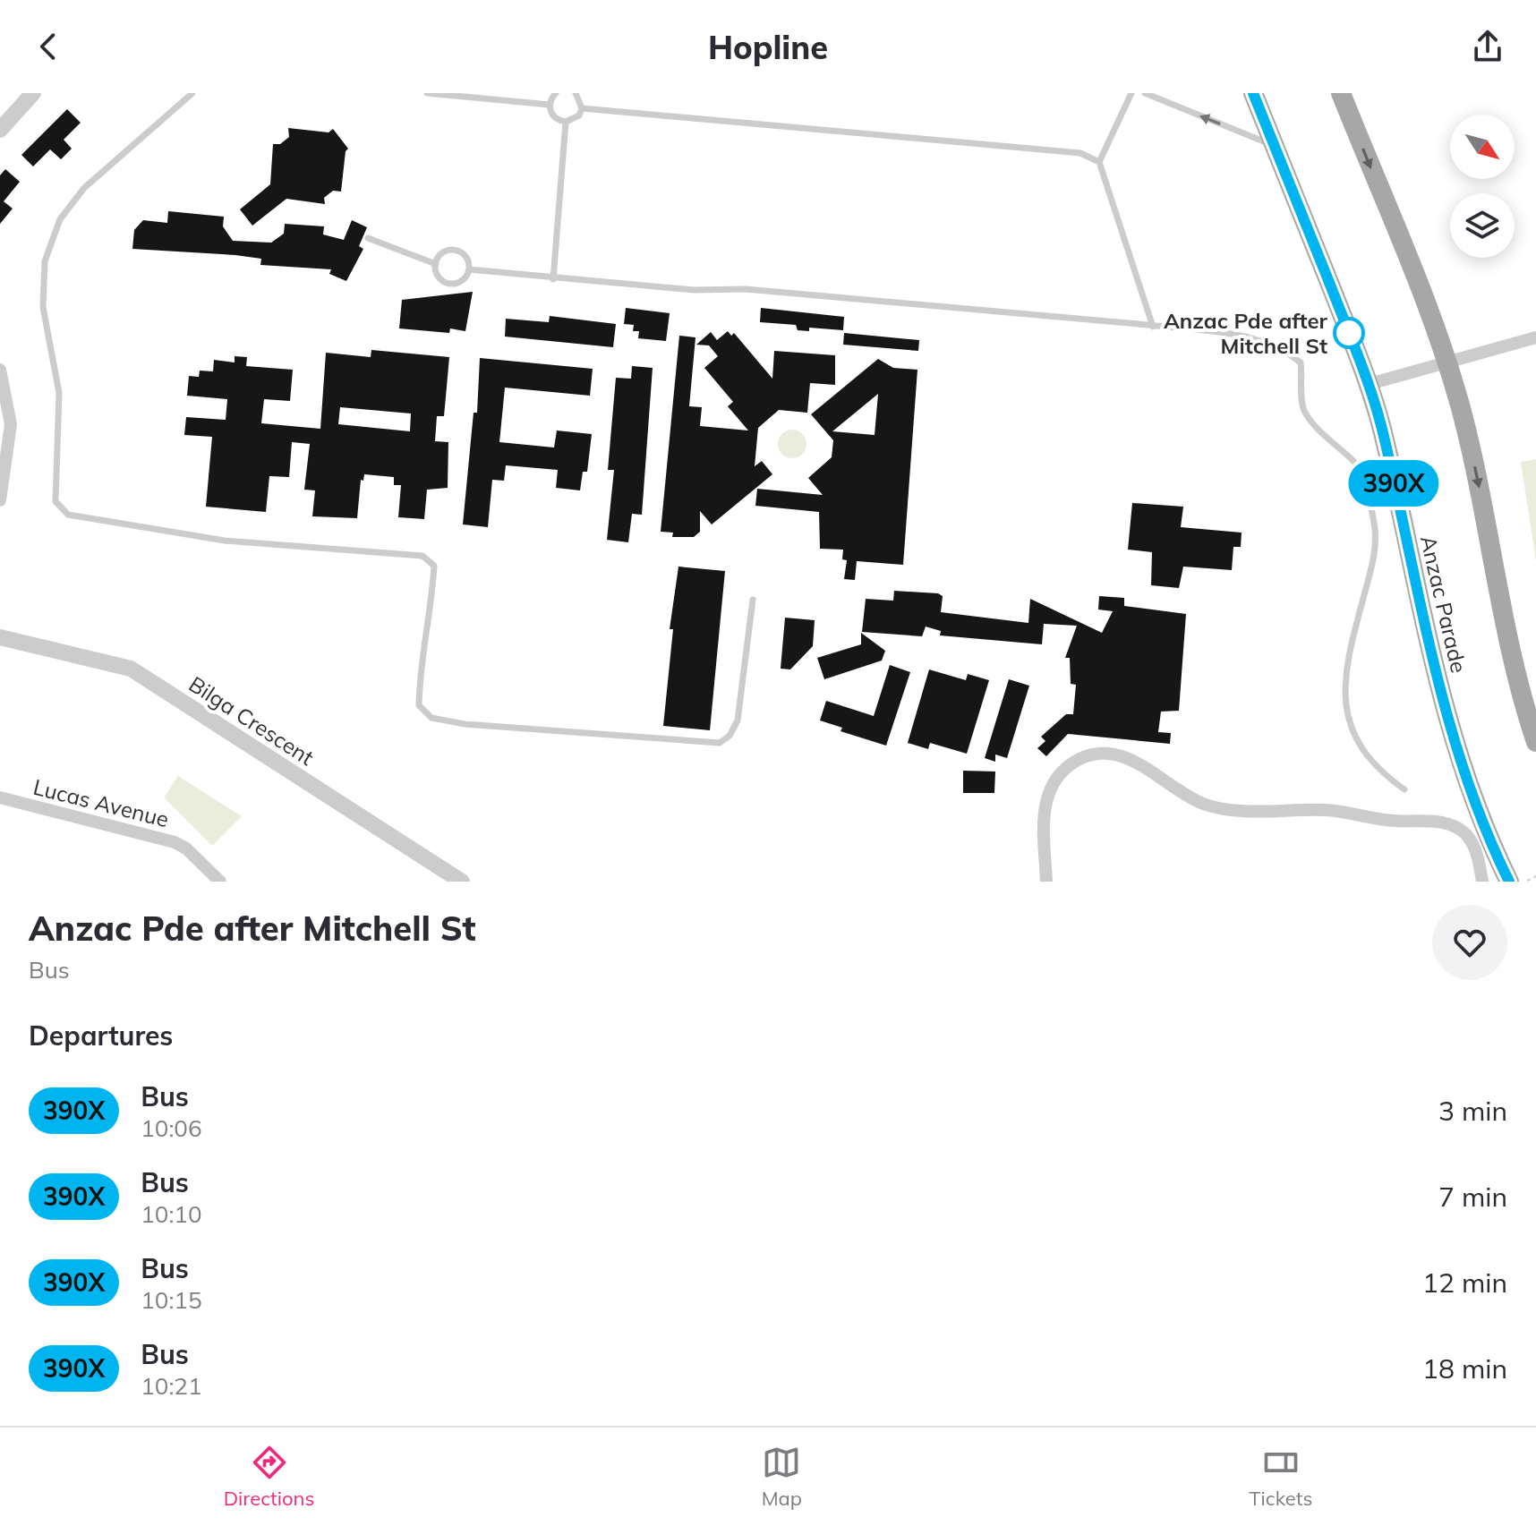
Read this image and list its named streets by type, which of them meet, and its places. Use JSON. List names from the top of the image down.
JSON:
{
  "streets": {
    "main road": ["Anzac Parade"],
    "street": ["Bilga Crescent", "Lucas Avenue"]
  },
  "places": ["Anzac Pde after Mitchell St"],
  "lines": ["bus line 390X"],
  "north": "bottom right",
  "page": {
    "header": "Hopline",
    "on_map": "390X",
    "heading": [
      ["Anzac Pde after Mitchell St", "Bus"],
      "Departures"
    ],
    "list": [
      {
        "mark": "390X",
        "name": "Bus",
        "note": "10:06",
        "value": "3 min"
      },
      {
        "mark": "390X",
        "name": "Bus",
        "note": "10:10",
        "value": "7 min"
      },
      {
        "mark": "390X",
        "name": "Bus",
        "note": "10:15",
        "value": "12 min"
      },
      {
        "mark": "390X",
        "name": "Bus",
        "note": "10:21",
        "value": "18 min"
      }
    ],
    "tabs": ["Directions", "Map", "Tickets"]
  }
}
